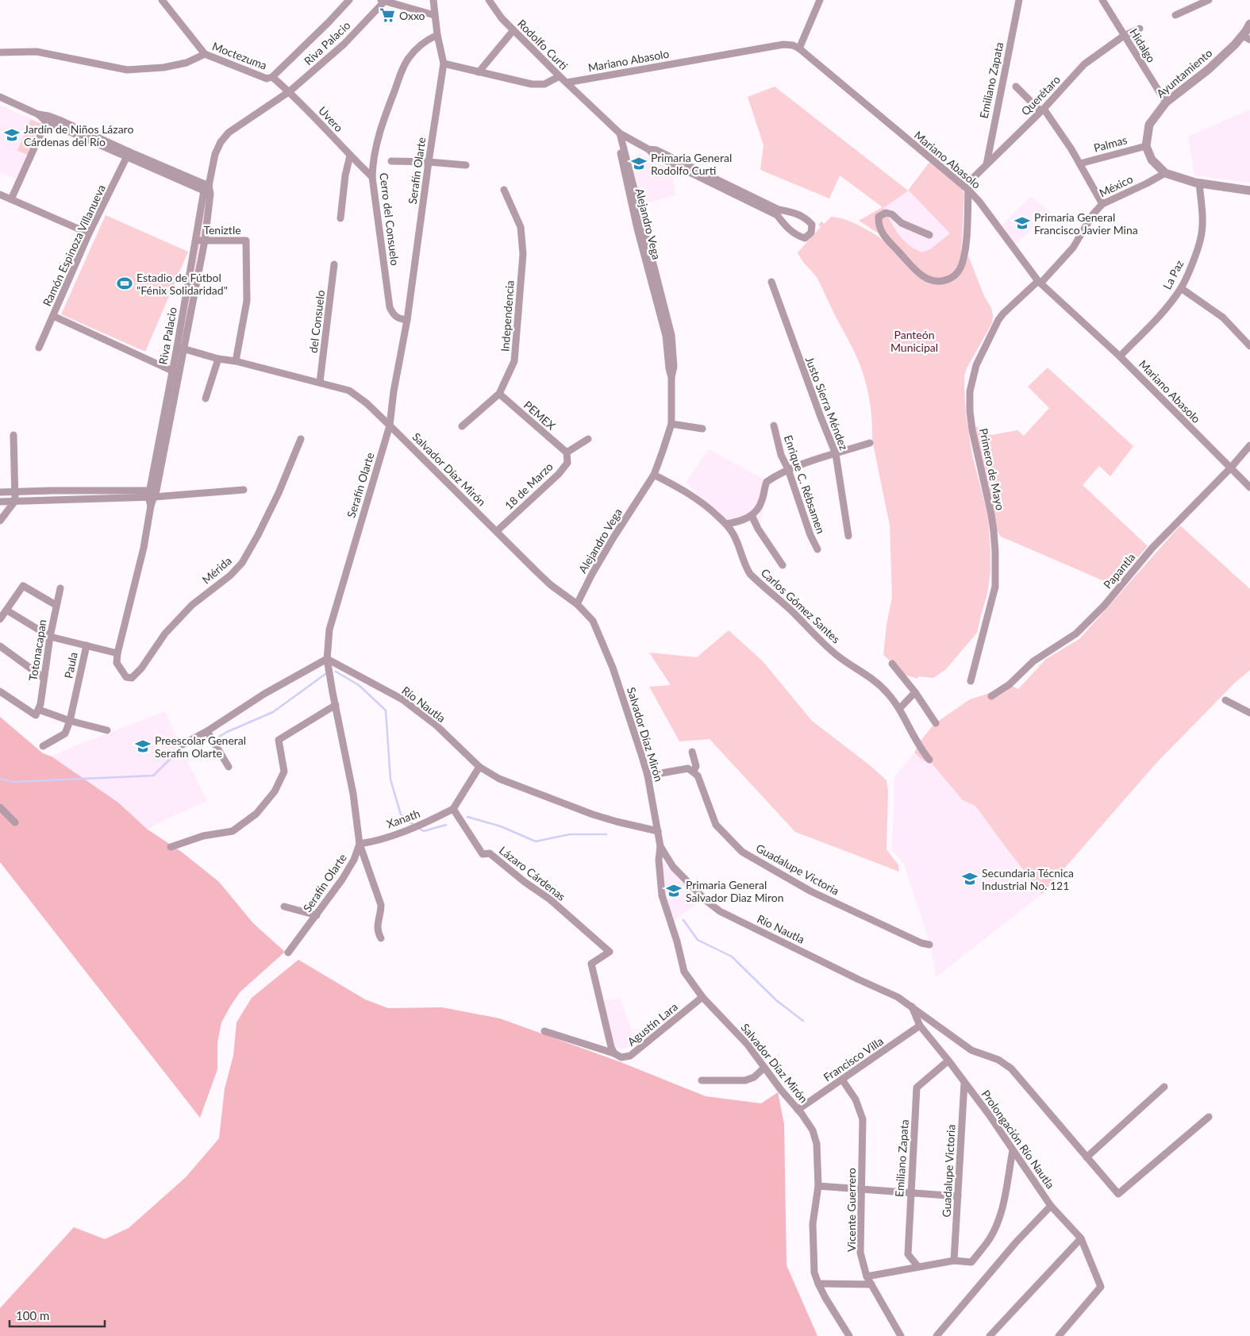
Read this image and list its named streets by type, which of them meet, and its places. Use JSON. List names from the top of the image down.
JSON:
{
  "streets": {
    "street": [
      "Riva Palacio",
      "Rodolfo Curti",
      "Hidalgo",
      "Moctezuma",
      "Mariano Abasolo",
      "Ayuntamiento",
      "Emiliano Zapata",
      "Querétaro",
      "Uvero",
      "Palmas",
      "Serafín Olarte",
      "México",
      "Cerro del Consuelo",
      "Alejandro Vega",
      "Teniztle",
      "Ramón Espinoza Villanueva",
      "La Paz",
      "Independencia",
      "del Consuelo",
      "Justo Sierra Méndez",
      "PEMEX",
      "Salvador Díaz Mirón",
      "Primero de Mayo",
      "Enrique C. Rébsamen",
      "18 de Marzo",
      "Mérida",
      "Papantla",
      "Carlos Gómez Santes",
      "Totonacapan",
      "Paula",
      "Río Nautla",
      "Xanath",
      "Guadalupe Victoria",
      "Lázaro Cárdenas",
      "Agustín Lara",
      "Francisco Villa",
      "Prolongación Río Nautla",
      "Vicente Guerrero"
    ]
  },
  "crossings": [
    ["Riva Palacio", "Uvero"],
    ["Riva Palacio", "Teniztle"],
    ["Riva Palacio", "Salvador Díaz Mirón"],
    ["Riva Palacio", "Mérida"],
    ["Riva Palacio", "Paula"],
    ["Rodolfo Curti", "Mariano Abasolo"],
    ["Rodolfo Curti", "Alejandro Vega"],
    ["Hidalgo", "Ayuntamiento"],
    ["Hidalgo", "Querétaro"],
    ["Moctezuma", "Uvero"],
    ["Mariano Abasolo", "Querétaro"],
    ["Mariano Abasolo", "México"],
    ["Mariano Abasolo", "La Paz"],
    ["Mariano Abasolo", "Primero de Mayo"],
    ["Mariano Abasolo", "Papantla"],
    ["Ayuntamiento", "Palmas"],
    ["Emiliano Zapata", "Querétaro"],
    ["Emiliano Zapata", "Prolongación Río Nautla"],
    ["Uvero", "Cerro del Consuelo"],
    ["Serafín Olarte", "Cerro del Consuelo"],
    ["Serafín Olarte", "Salvador Díaz Mirón"],
    ["Serafín Olarte", "Río Nautla"],
    ["Serafín Olarte", "Xanath"],
    ["México", "Primero de Mayo"],
    ["Alejandro Vega", "Salvador Díaz Mirón"],
    ["Alejandro Vega", "Carlos Gómez Santes"],
    ["Teniztle", "Salvador Díaz Mirón"],
    ["Independencia", "PEMEX"],
    ["del Consuelo", "Salvador Díaz Mirón"],
    ["PEMEX", "18 de Marzo"],
    ["Salvador Díaz Mirón", "18 de Marzo"],
    ["Salvador Díaz Mirón", "Río Nautla"],
    ["Salvador Díaz Mirón", "Agustín Lara"],
    ["Salvador Díaz Mirón", "Francisco Villa"],
    ["Río Nautla", "Prolongación Río Nautla"],
    ["Xanath", "Lázaro Cárdenas"],
    ["Guadalupe Victoria", "Prolongación Río Nautla"],
    ["Lázaro Cárdenas", "Agustín Lara"],
    ["Francisco Villa", "Prolongación Río Nautla"],
    ["Francisco Villa", "Vicente Guerrero"]
  ],
  "parks": ["Panteón Municipal"],
  "places": {
    "supermarket": ["Oxxo"],
    "school or university": [
      "Jardín de Niños Lázaro Cárdenas del Río",
      "Primaria General Rodolfo Curti",
      "Primaria General Francisco Javier Mina",
      "Preescolar General Serafin Olarte",
      "Secundaria Técnica Industrial No. 121",
      "Primaria General Salvador Diaz Miron"
    ],
    "sports": ["Estadio de Fútbol \"Fénix Solidaridad\""]
  },
  "scale_bar": "100 m"
}
